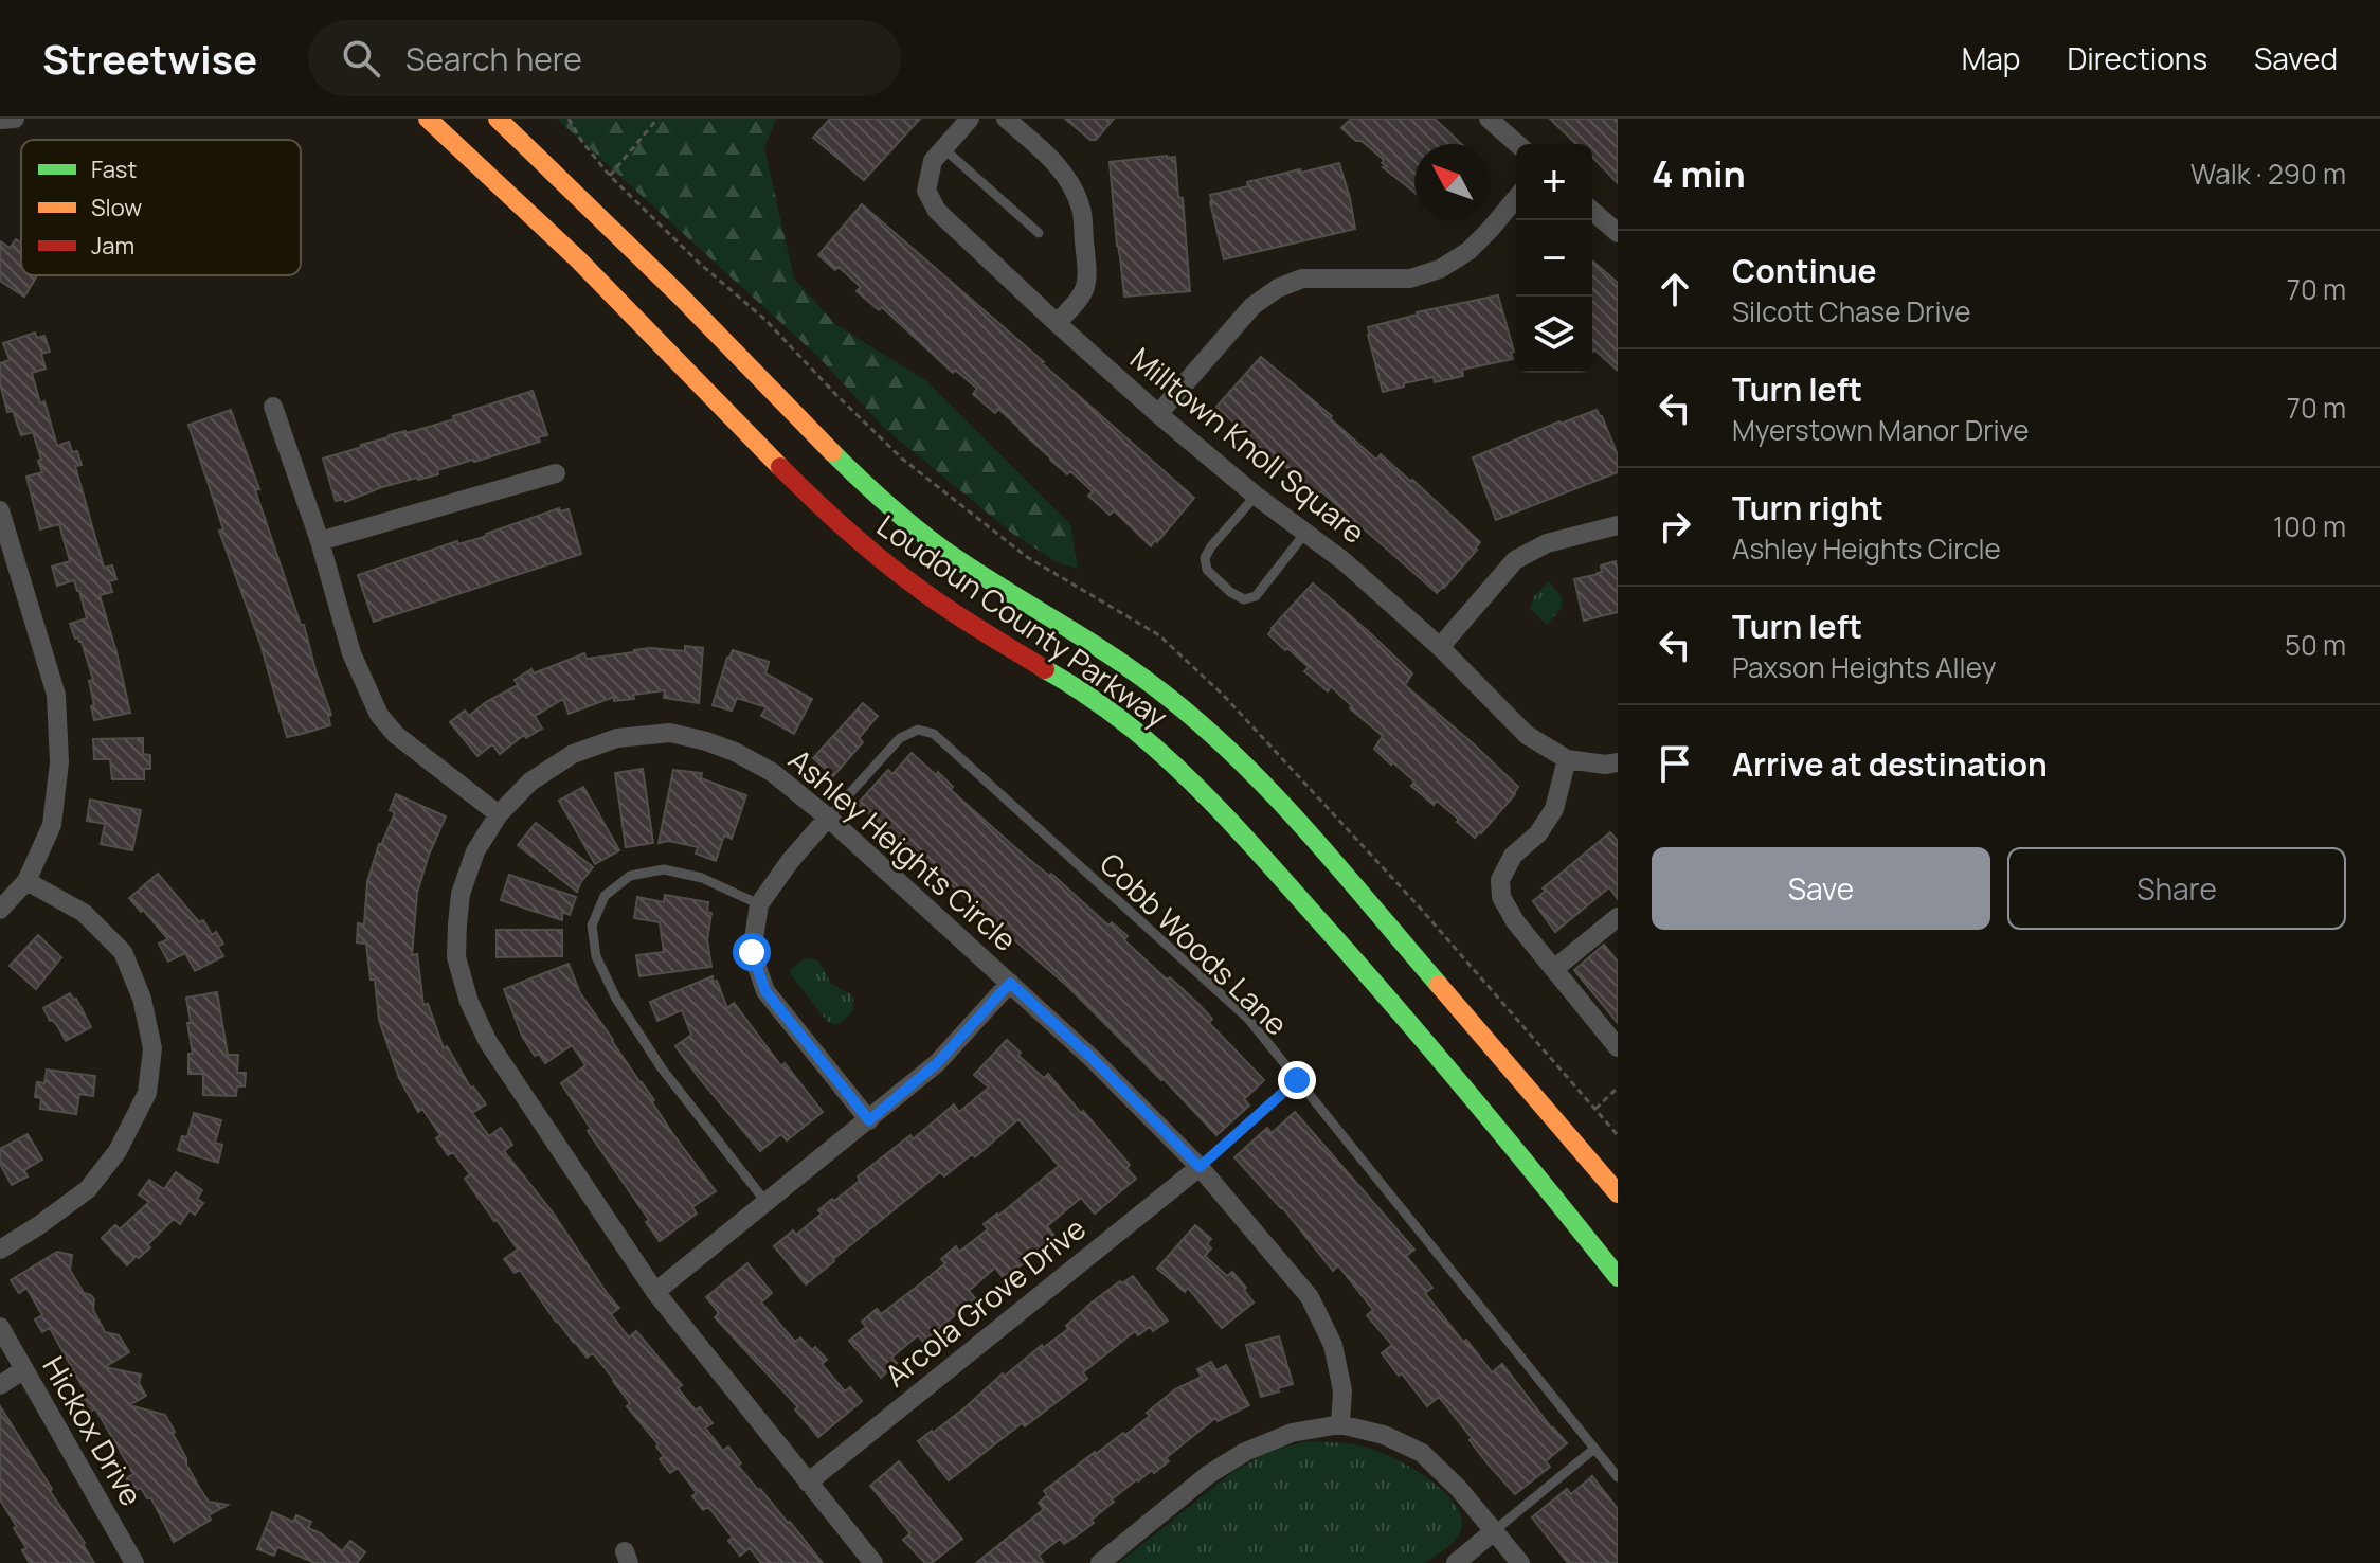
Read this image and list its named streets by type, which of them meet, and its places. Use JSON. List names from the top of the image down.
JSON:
{
  "streets": {
    "main road": ["Loudoun County Parkway"],
    "street": [
      "Milltown Knoll Square",
      "Ashley Heights Circle",
      "Arcola Grove Drive",
      "Hickox Drive"
    ],
    "lane": ["Cobb Woods Lane"]
  },
  "crossings": [
    ["Ashley Heights Circle", "Cobb Woods Lane"],
    ["Ashley Heights Circle", "Arcola Grove Drive"]
  ],
  "legend": ["Fast", "Slow", "Jam"],
  "north": "top left",
  "page": {
    "header": "Streetwise",
    "search": "Search here",
    "nav": ["Map", "Directions", "Saved"],
    "heading": ["4 min", "Walk · 290 m"],
    "map_buttons": ["+", "−"],
    "list": [
      ["Continue", "Silcott Chase Drive", "70 m"],
      ["Turn left", "Myerstown Manor Drive", "70 m"],
      ["Turn right", "Ashley Heights Circle", "100 m"],
      ["Turn left", "Paxson Heights Alley", "50 m"],
      "Arrive at destination"
    ],
    "buttons": ["Save", "Share"]
  }
}
